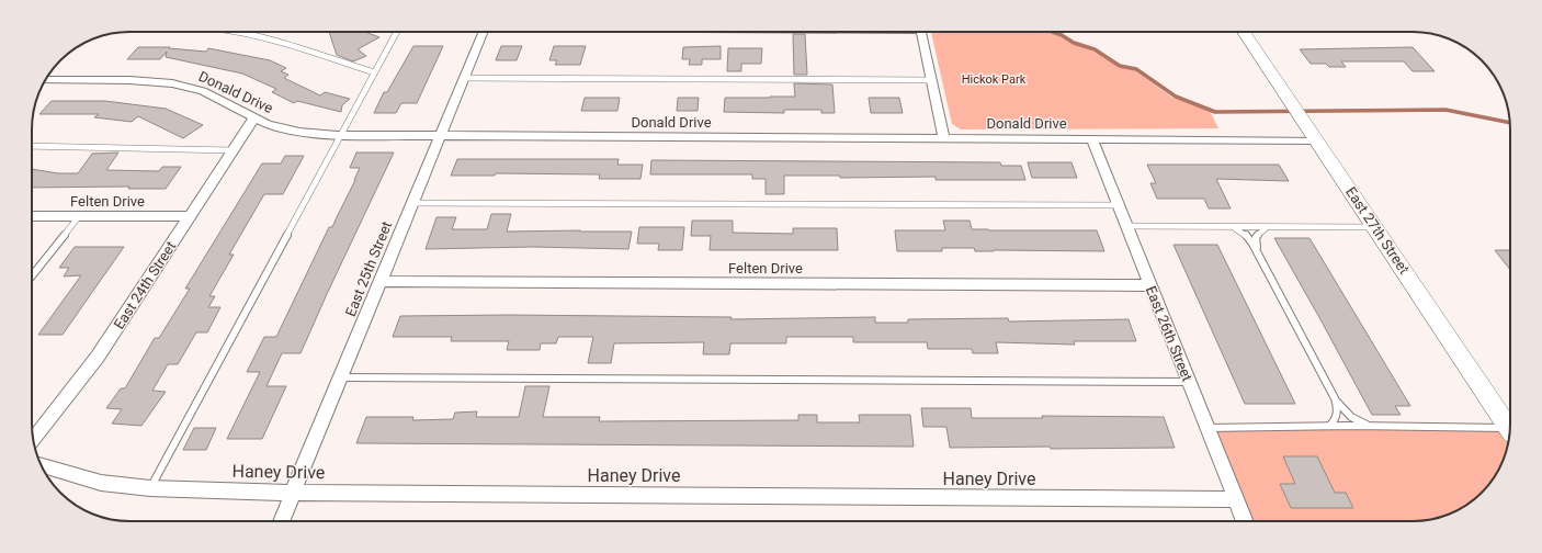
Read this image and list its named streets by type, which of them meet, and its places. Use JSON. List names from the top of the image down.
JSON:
{
  "streets": {
    "main road": ["East 27th Street"],
    "street": [
      "Donald Drive",
      "Felten Drive",
      "East 25th Street",
      "East 24th Street",
      "East 26th Street",
      "Haney Drive"
    ]
  },
  "crossings": [
    ["Donald Drive", "East 27th Street"],
    ["Donald Drive", "East 25th Street"],
    ["Donald Drive", "East 24th Street"],
    ["Donald Drive", "East 26th Street"],
    ["Felten Drive", "East 25th Street"],
    ["Felten Drive", "East 24th Street"],
    ["Felten Drive", "East 26th Street"],
    ["East 25th Street", "Haney Drive"],
    ["East 26th Street", "Haney Drive"]
  ],
  "parks": ["Hickok Park"]
}
